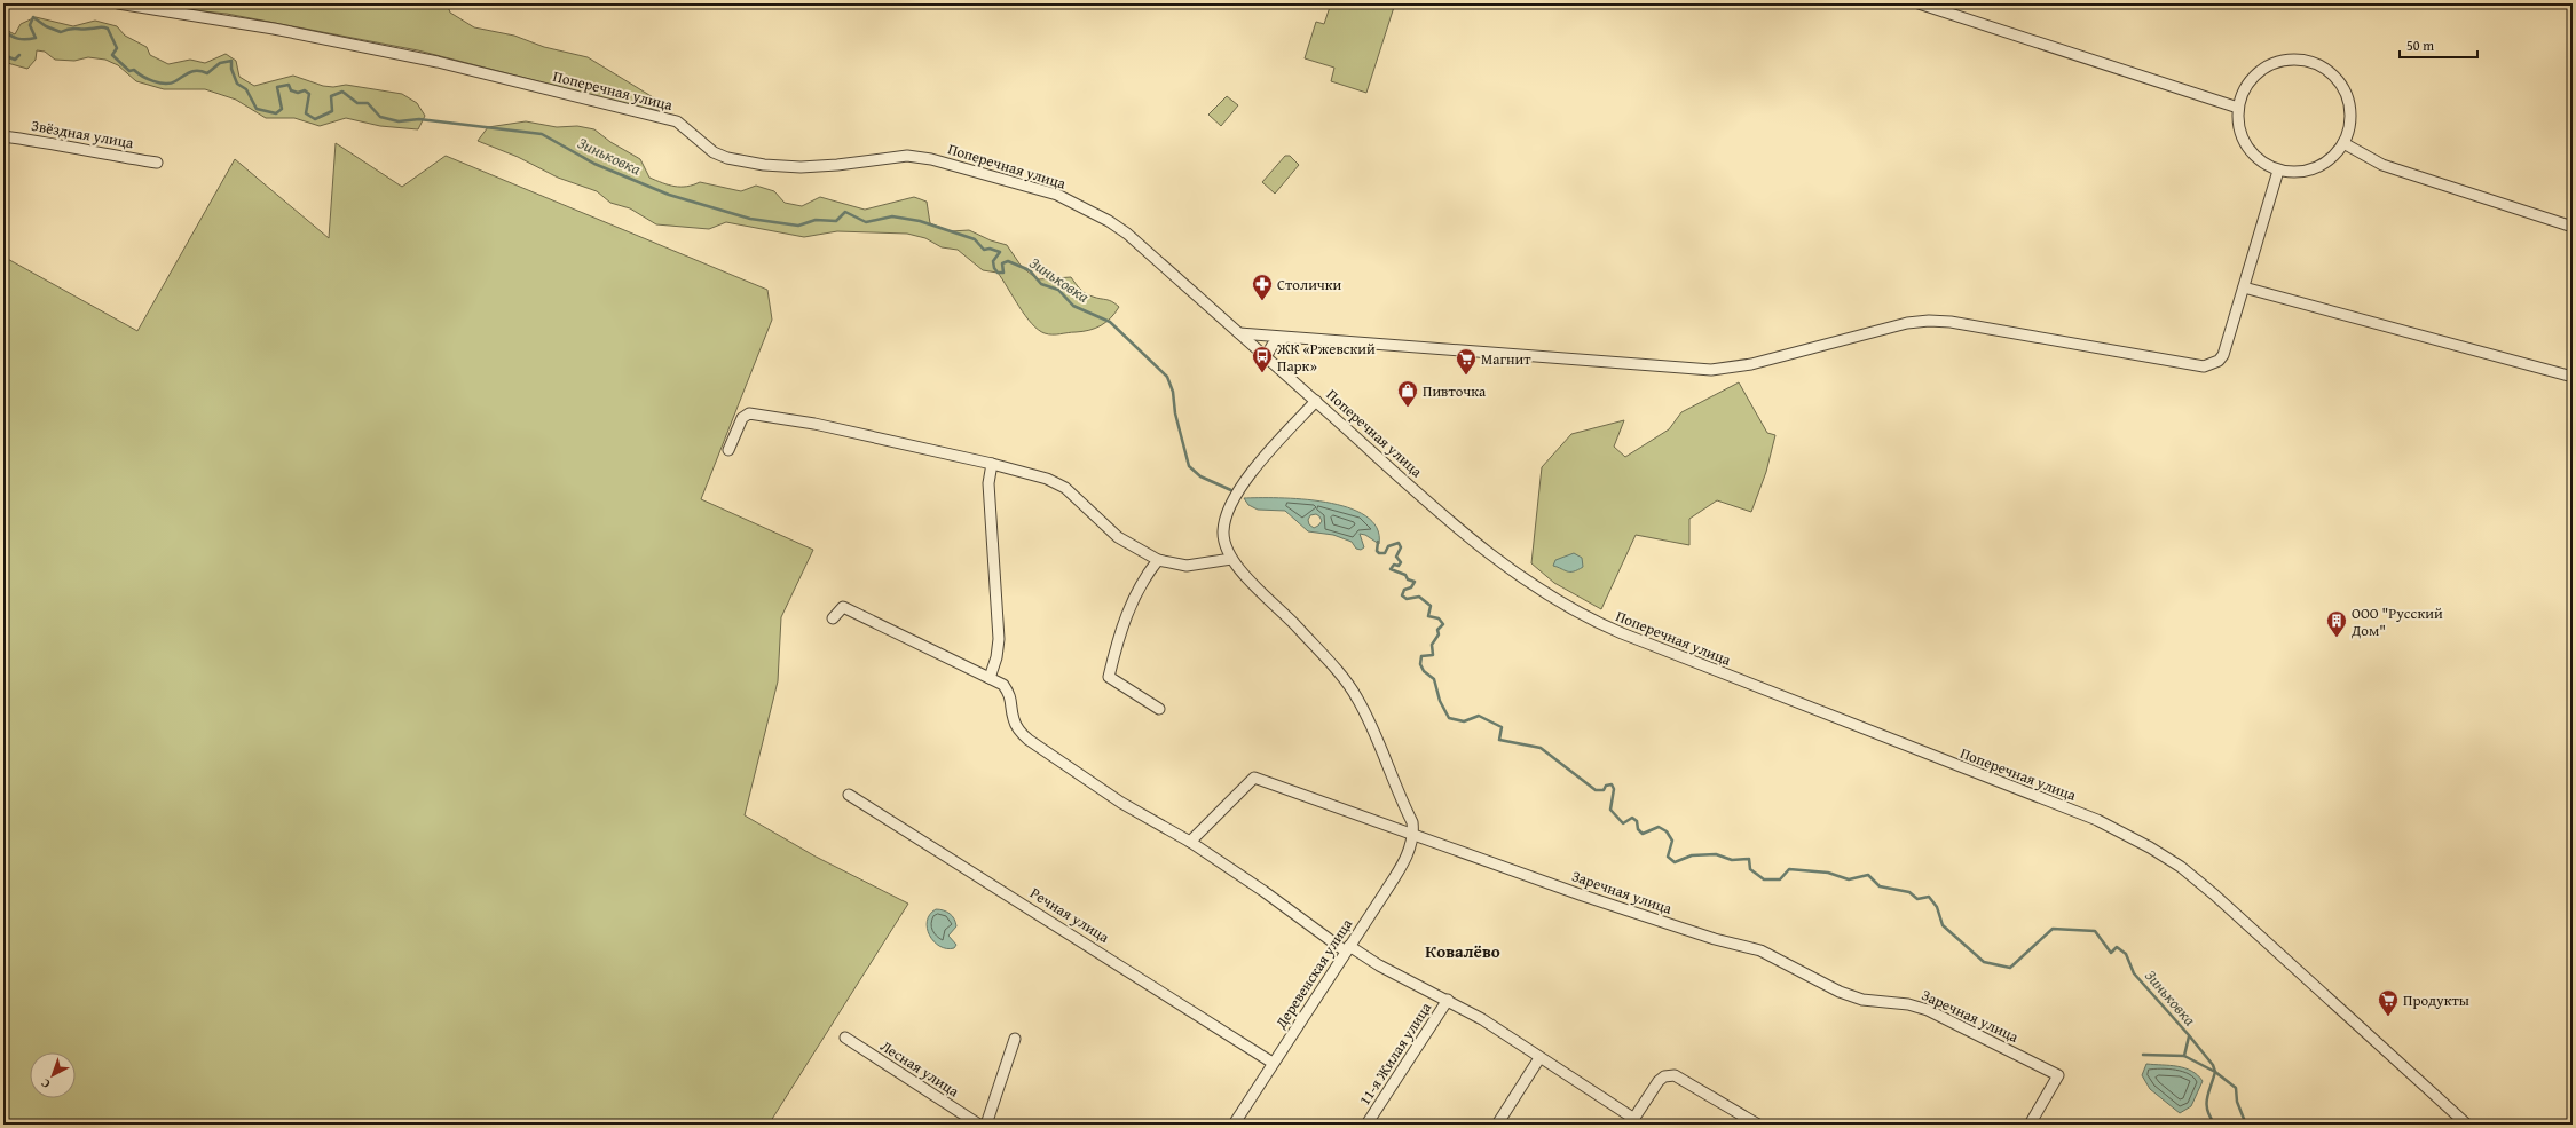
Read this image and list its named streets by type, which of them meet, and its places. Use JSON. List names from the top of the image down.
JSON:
{
  "streets": {
    "street": [
      "Поперечная улица",
      "Звёздная улица",
      "Заречная улица",
      "Речная улица",
      "Деревенская улица",
      "11-я Жилая улица",
      "Лесная улица"
    ]
  },
  "crossings": [
    ["Заречная улица", "Деревенская улица"],
    ["Речная улица", "Деревенская улица"]
  ],
  "districts": ["Ковалёво"],
  "water": ["Зиньковка"],
  "places": {
    "pharmacy": ["Столички"],
    "bus stop": ["ЖК «Ржевский Парк»"],
    "supermarket": ["Магнит", "Продукты"],
    "shop": ["Пивточка"],
    "building": ["ООО \"Русский Дом\""]
  },
  "scale_bar": "50 m",
  "north": "bottom left"
}
